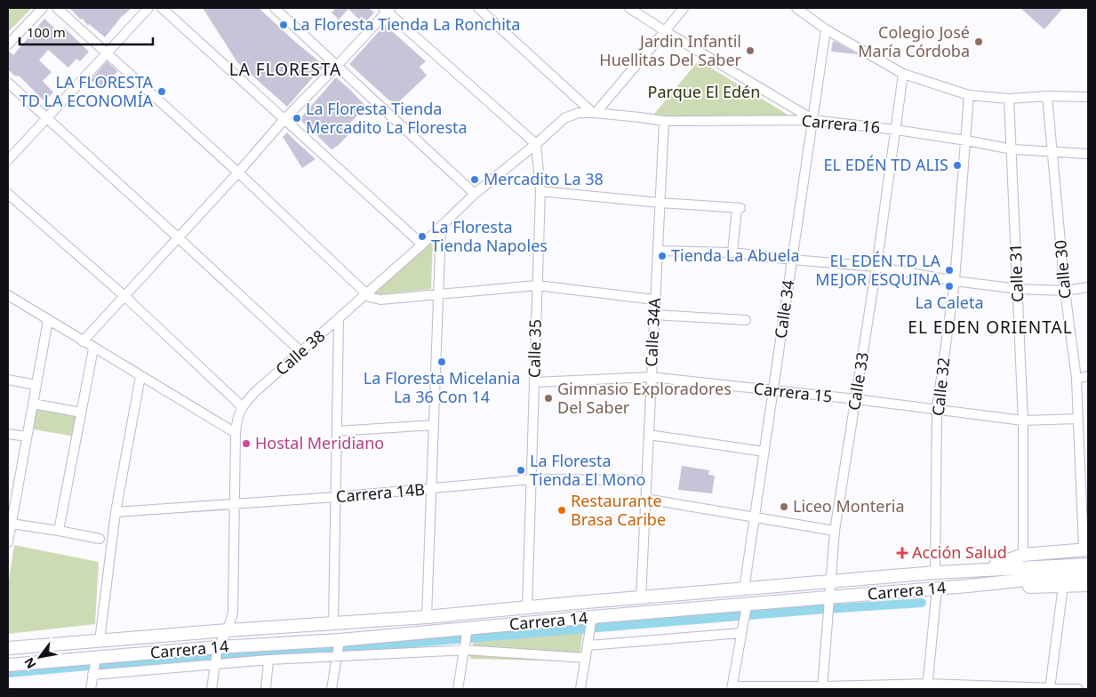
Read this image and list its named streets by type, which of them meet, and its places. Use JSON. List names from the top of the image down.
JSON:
{
  "streets": {
    "main road": ["Carrera 14"],
    "street": [
      "Carrera 16",
      "Calle 30",
      "Calle 31",
      "Calle 34",
      "Calle 34A",
      "Calle 35",
      "Calle 38",
      "Calle 33",
      "Calle 32",
      "Carrera 15",
      "Carrera 14B"
    ]
  },
  "crossings": [
    ["Carrera 16", "Calle 30"],
    ["Carrera 16", "Calle 31"],
    ["Carrera 16", "Calle 34"],
    ["Carrera 16", "Calle 34A"],
    ["Carrera 16", "Calle 38"],
    ["Carrera 16", "Calle 33"],
    ["Carrera 16", "Calle 32"],
    ["Calle 30", "Carrera 15"],
    ["Calle 31", "Carrera 15"],
    ["Calle 34", "Carrera 15"],
    ["Calle 34", "Carrera 14"],
    ["Calle 34A", "Carrera 15"],
    ["Calle 34A", "Carrera 14B"],
    ["Calle 34A", "Carrera 14"],
    ["Calle 35", "Calle 38"],
    ["Calle 35", "Carrera 15"],
    ["Calle 35", "Carrera 14B"],
    ["Calle 35", "Carrera 14"],
    ["Calle 38", "Carrera 14B"],
    ["Calle 38", "Carrera 14"],
    ["Calle 33", "Carrera 15"],
    ["Calle 33", "Carrera 14"],
    ["Calle 32", "Carrera 15"],
    ["Calle 32", "Carrera 14"]
  ],
  "districts": ["LA FLORESTA", "EL EDEN ORIENTAL"],
  "parks": ["Parque El Edén"],
  "places": {
    "other": [
      "La Floresta Tienda La Ronchita",
      "Colegio José María Córdoba",
      "Jardin Infantil Huellitas Del Saber",
      "LA FLORESTA TD LA ECONOMÍA",
      "La Floresta Tienda Mercadito La Floresta",
      "EL EDÉN TD ALIS",
      "Mercadito La 38",
      "La Floresta Tienda Napoles",
      "Tienda La Abuela",
      "EL EDÉN TD LA MEJOR ESQUINA",
      "La Caleta",
      "La Floresta Micelania La 36 Con 14",
      "Gimnasio Exploradores Del Saber",
      "Hostal Meridiano",
      "La Floresta Tienda El Mono",
      "Liceo Monteria",
      "Restaurante Brasa Caribe"
    ],
    "health": ["Acción Salud"]
  },
  "scale_bar": "100 m",
  "north": "bottom left"
}
